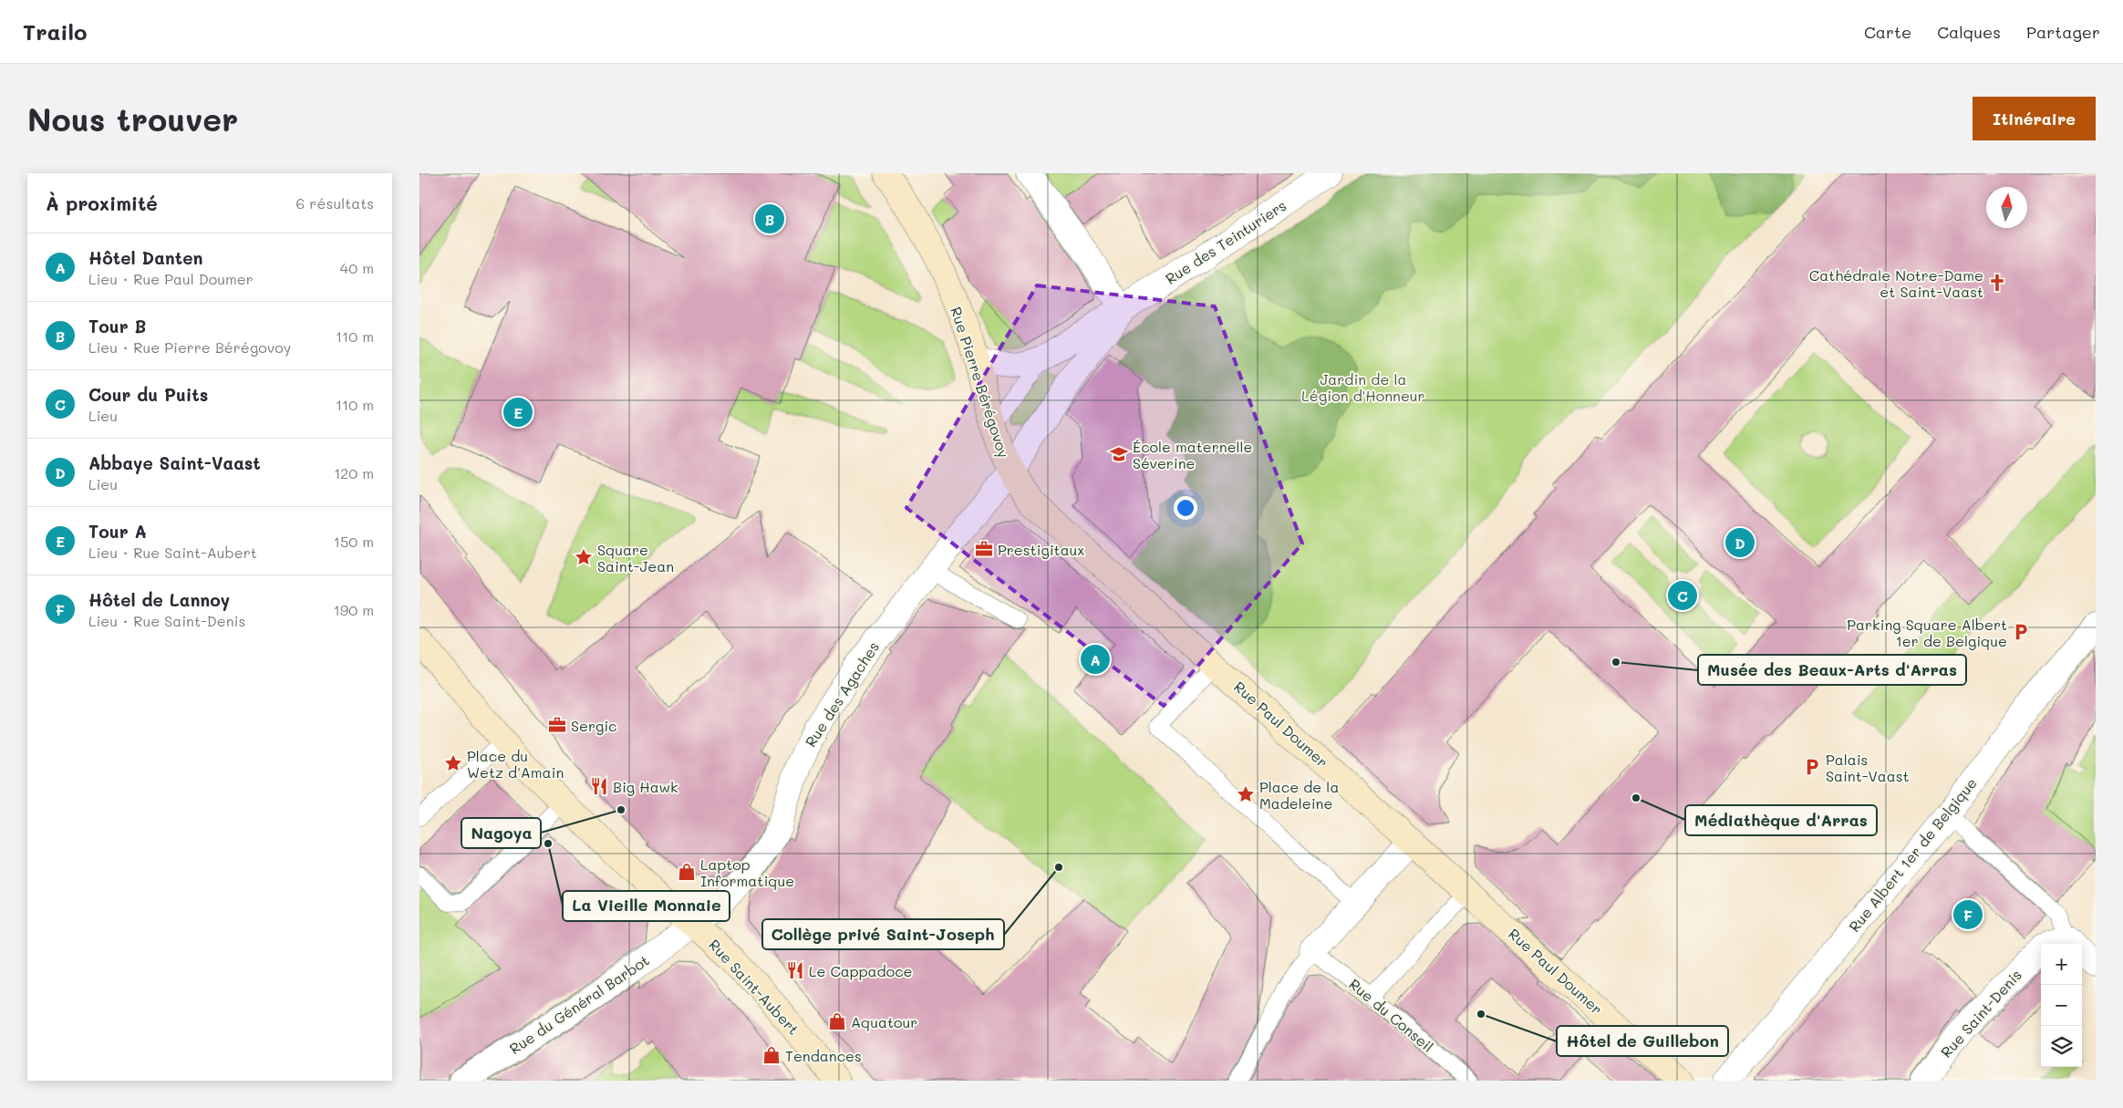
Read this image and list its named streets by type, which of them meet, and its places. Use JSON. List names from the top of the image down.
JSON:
{
  "streets": {
    "street": [
      "Rue des Teinturiers",
      "Rue Pierre Bérégovoy",
      "Rue des Agaches",
      "Rue Paul Doumer",
      "Rue Albert 1er de Belgique",
      "Rue Saint-Aubert",
      "Rue du Général Barbot",
      "Rue Saint-Denis"
    ],
    "lane": ["Rue du Conseil"]
  },
  "crossings": [
    ["Rue des Teinturiers", "Rue des Agaches"],
    ["Rue Pierre Bérégovoy", "Rue des Agaches"],
    ["Rue Pierre Bérégovoy", "Rue Paul Doumer"],
    ["Rue des Agaches", "Rue Paul Doumer"],
    ["Rue des Agaches", "Rue Saint-Aubert"],
    ["Rue des Agaches", "Rue du Général Barbot"],
    ["Rue Saint-Aubert", "Rue du Général Barbot"]
  ],
  "parks": ["Jardin de la Légion d'Honneur"],
  "places": {
    "church": ["Cathédrale Notre-Dame et Saint-Vaast"],
    "school or university": ["École maternelle Séverine"],
    "office": ["Prestigitaux", "Sergic"],
    "place": ["Square Saint-Jean", "Place du Wetz d'Amain", "Place de la Madeleine"],
    "parking": ["Parking Square Albert 1er de Belgique", "Palais Saint-Vaast"],
    "other": [
      "Musée des Beaux-Arts d'Arras",
      "Médiathèque d'Arras",
      "Nagoya",
      "La Vieille Monnaie",
      "Collège privé Saint-Joseph",
      "Hôtel de Guillebon"
    ],
    "restaurant": ["Big Hawk", "Le Cappadoce"],
    "shop": ["Laptop Informatique", "Aquatour", "Tendances"]
  },
  "north": "top",
  "page": {
    "header": "Trailo",
    "nav": ["Carte", "Calques", "Partager"],
    "buttons": "Itinéraire",
    "title": "Nous trouver",
    "heading": ["À proximité", "6 résultats"],
    "pins": [
      "B",
      "E",
      "D",
      "C",
      "A",
      "F"
    ],
    "list": [
      {
        "mark": "A",
        "name": "Hôtel Danten",
        "note": "Lieu · Rue Paul Doumer",
        "value": "40 m"
      },
      {
        "mark": "B",
        "name": "Tour B",
        "note": "Lieu · Rue Pierre Bérégovoy",
        "value": "110 m"
      },
      {
        "mark": "C",
        "name": "Cour du Puits",
        "note": "Lieu",
        "value": "110 m"
      },
      {
        "mark": "D",
        "name": "Abbaye Saint-Vaast",
        "note": "Lieu",
        "value": "120 m"
      },
      {
        "mark": "E",
        "name": "Tour A",
        "note": "Lieu · Rue Saint-Aubert",
        "value": "150 m"
      },
      {
        "mark": "F",
        "name": "Hôtel de Lannoy",
        "note": "Lieu · Rue Saint-Denis",
        "value": "190 m"
      }
    ],
    "map_buttons": ["+", "−"]
  }
}
